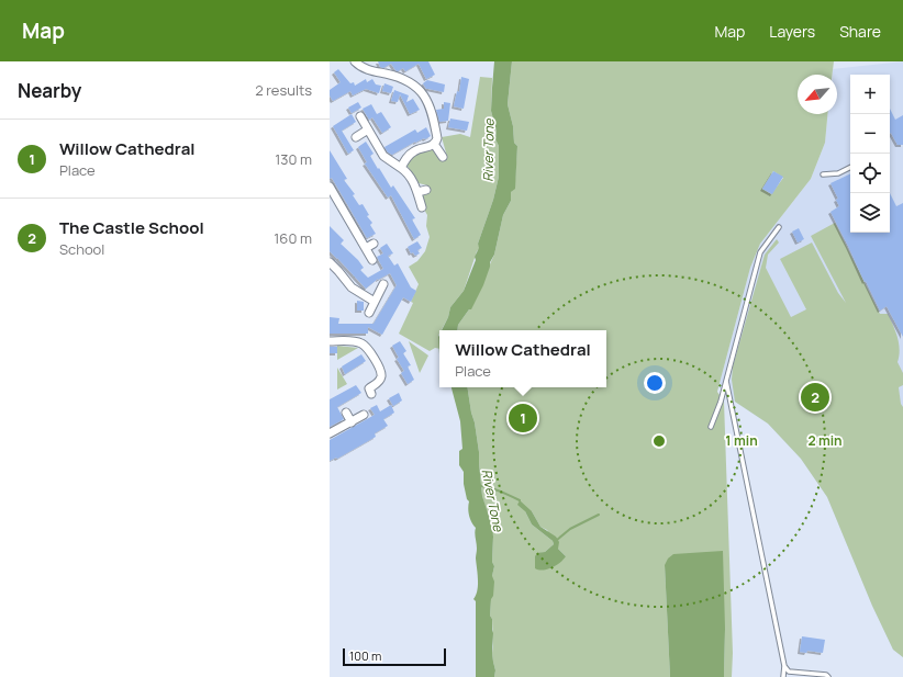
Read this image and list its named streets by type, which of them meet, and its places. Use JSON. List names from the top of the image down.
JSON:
{
  "water": ["River Tone"],
  "scale_bar": "100 m",
  "north": "bottom left",
  "page": {
    "header": "Map",
    "nav": ["Map", "Layers", "Share"],
    "heading": ["Nearby", "2 results"],
    "map_buttons": ["+", "−"],
    "list": [
      {
        "mark": "1",
        "name": "Willow Cathedral",
        "note": "Place",
        "value": "130 m"
      },
      {
        "mark": "2",
        "name": "The Castle School",
        "note": "School",
        "value": "160 m"
      }
    ],
    "popup": ["Willow Cathedral", "Place"],
    "pins": ["2", "1"],
    "scale": "100 m"
  },
  "rings": ["1 min", "2 min"]
}
